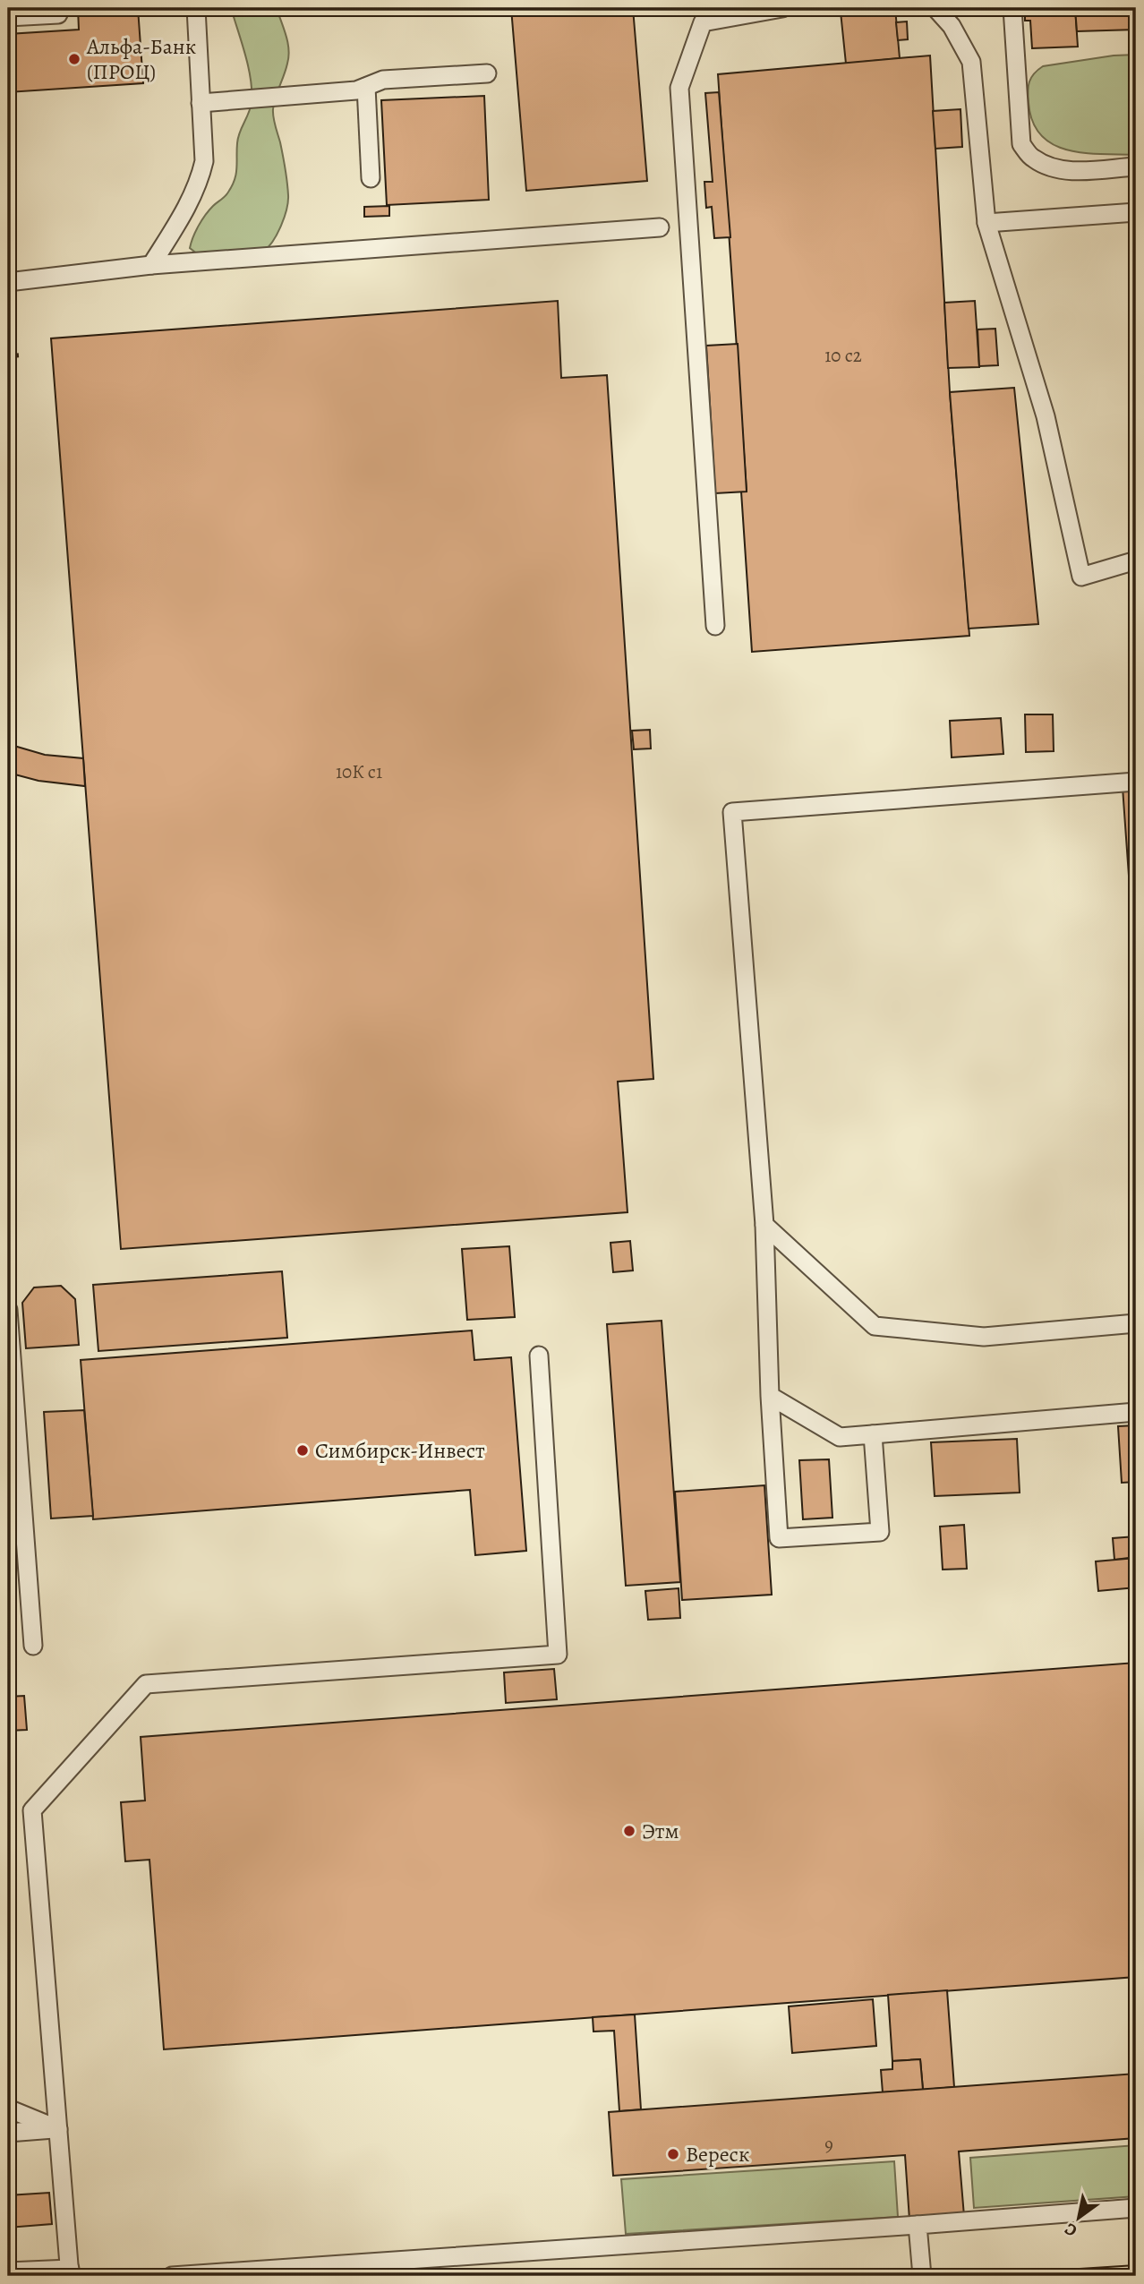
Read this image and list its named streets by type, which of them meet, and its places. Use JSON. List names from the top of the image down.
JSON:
{
  "places": [
    "Альфа-Банк (ПРОЦ)",
    "Симбирск-Инвест",
    "Этм",
    "Вереск"
  ],
  "house_numbers": ["10 с2", "10К с1", "9"],
  "north": "bottom left"
}
